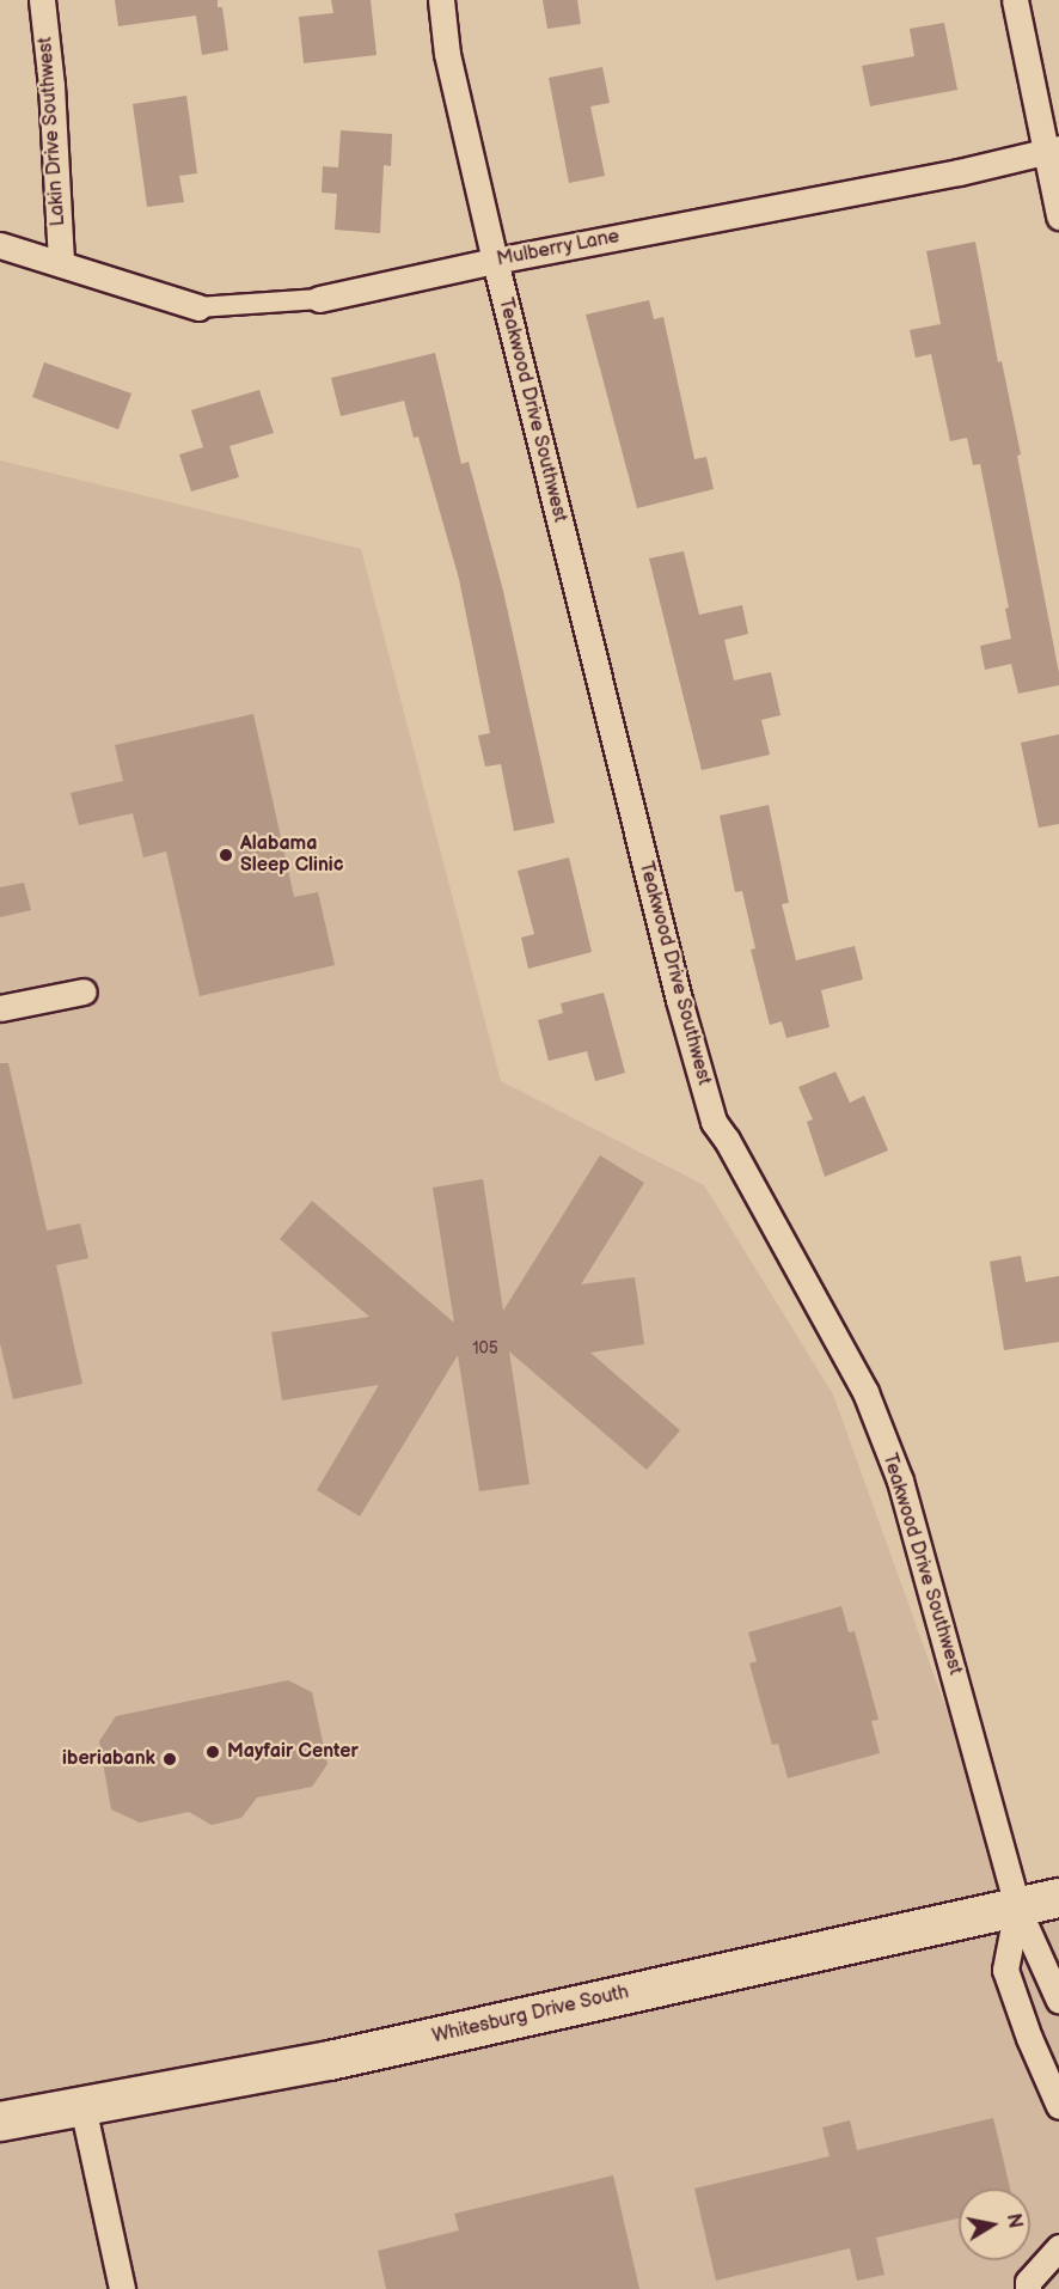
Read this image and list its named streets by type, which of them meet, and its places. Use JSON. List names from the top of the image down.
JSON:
{
  "streets": {
    "main road": ["Whitesburg Drive South"],
    "street": ["Lakin Drive Southwest", "Mulberry Lane", "Teakwood Drive Southwest"]
  },
  "crossings": [
    ["Lakin Drive Southwest", "Mulberry Lane"],
    ["Mulberry Lane", "Teakwood Drive Southwest"],
    ["Teakwood Drive Southwest", "Whitesburg Drive South"]
  ],
  "places": ["Alabama Sleep Clinic", "Mayfair Center", "iberiabank"],
  "house_numbers": ["105"],
  "north": "right"
}
